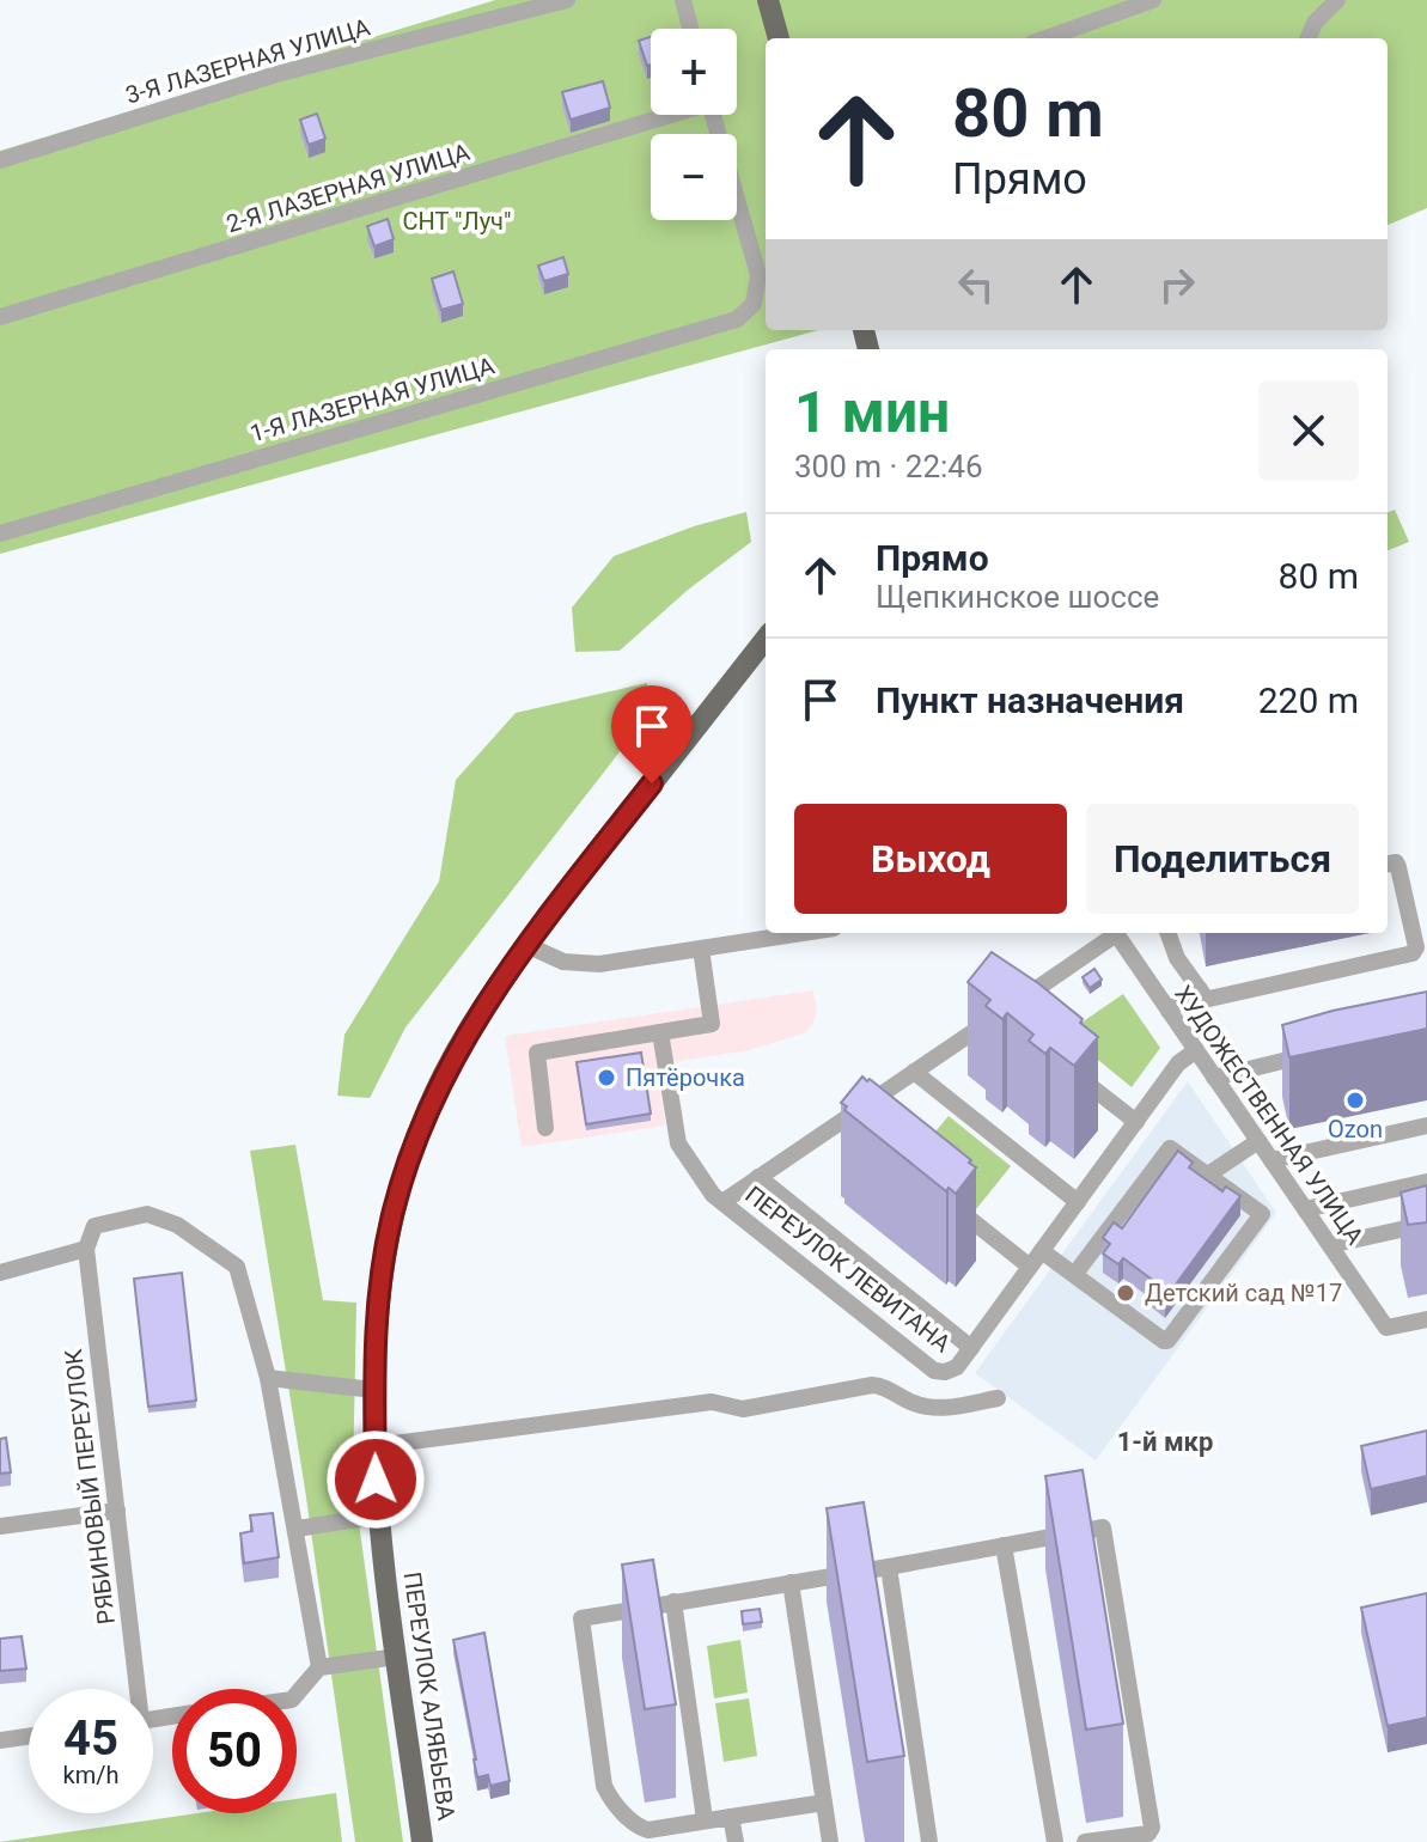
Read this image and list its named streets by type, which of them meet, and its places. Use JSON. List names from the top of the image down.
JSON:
{
  "streets": {
    "main road": ["ПЕРЕУЛОК АЛЯБЬЕВА"],
    "street": [
      "3-Я ЛАЗЕРНАЯ УЛИЦА",
      "2-Я ЛАЗЕРНАЯ УЛИЦА",
      "1-Я ЛАЗЕРНАЯ УЛИЦА",
      "ХУДОЖЕСТВЕННАЯ УЛИЦА",
      "ПЕРЕУЛОК ЛЕВИТАНА",
      "РЯБИНОВЫЙ ПЕРЕУЛОК"
    ]
  },
  "districts": ["1-й мкр"],
  "parks": ["СНТ \"Луч\""],
  "places": ["Пятёрочка", "Ozon", "Детский сад №17"],
  "page": {
    "map_buttons": ["+", "−"],
    "turn": ["80 m", "Прямо"],
    "heading": ["1 мин", "300 m · 22:46"],
    "list": [
      {
        "name": "Прямо",
        "note": "Щепкинское шоссе",
        "value": "80 m"
      },
      {
        "name": "Пункт назначения",
        "value": "220 m"
      }
    ],
    "buttons": ["Выход", "Поделиться"],
    "speed": "45 km/h",
    "limit": "50"
  }
}
